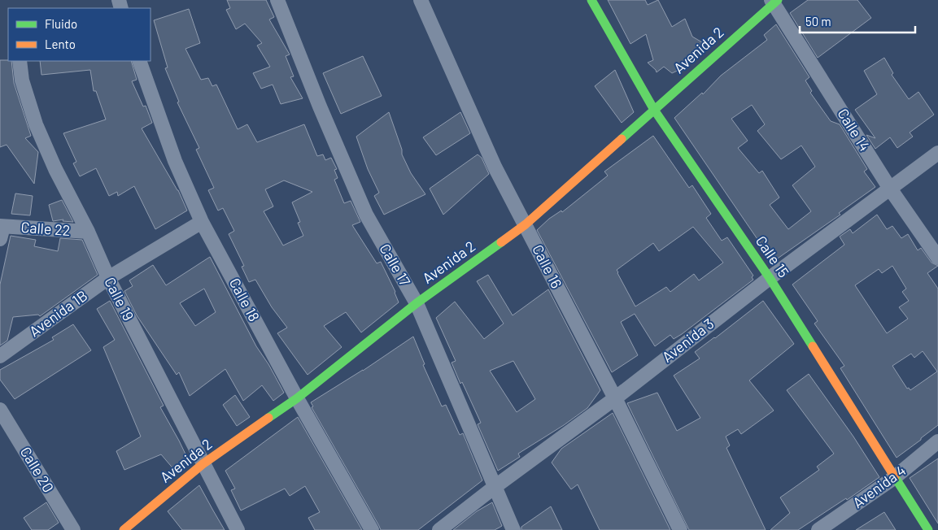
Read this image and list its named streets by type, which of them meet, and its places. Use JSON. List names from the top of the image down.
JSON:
{
  "streets": {
    "street": [
      "Avenida 2",
      "Calle 14",
      "Calle 22",
      "Calle 15",
      "Calle 17",
      "Calle 16",
      "Calle 19",
      "Calle 18",
      "Avenida 1B",
      "Avenida 3",
      "Calle 20",
      "Avenida 4"
    ]
  },
  "crossings": [
    ["Avenida 2", "Calle 14"],
    ["Avenida 2", "Calle 15"],
    ["Avenida 2", "Calle 17"],
    ["Avenida 2", "Calle 16"],
    ["Avenida 2", "Calle 19"],
    ["Avenida 2", "Calle 18"],
    ["Calle 14", "Avenida 3"],
    ["Calle 22", "Calle 19"],
    ["Calle 15", "Avenida 3"],
    ["Calle 15", "Avenida 4"],
    ["Calle 17", "Avenida 3"],
    ["Calle 16", "Avenida 3"],
    ["Calle 19", "Avenida 1B"],
    ["Calle 18", "Avenida 1B"]
  ],
  "legend": ["Fluido", "Lento"],
  "scale_bar": "50 m"
}
